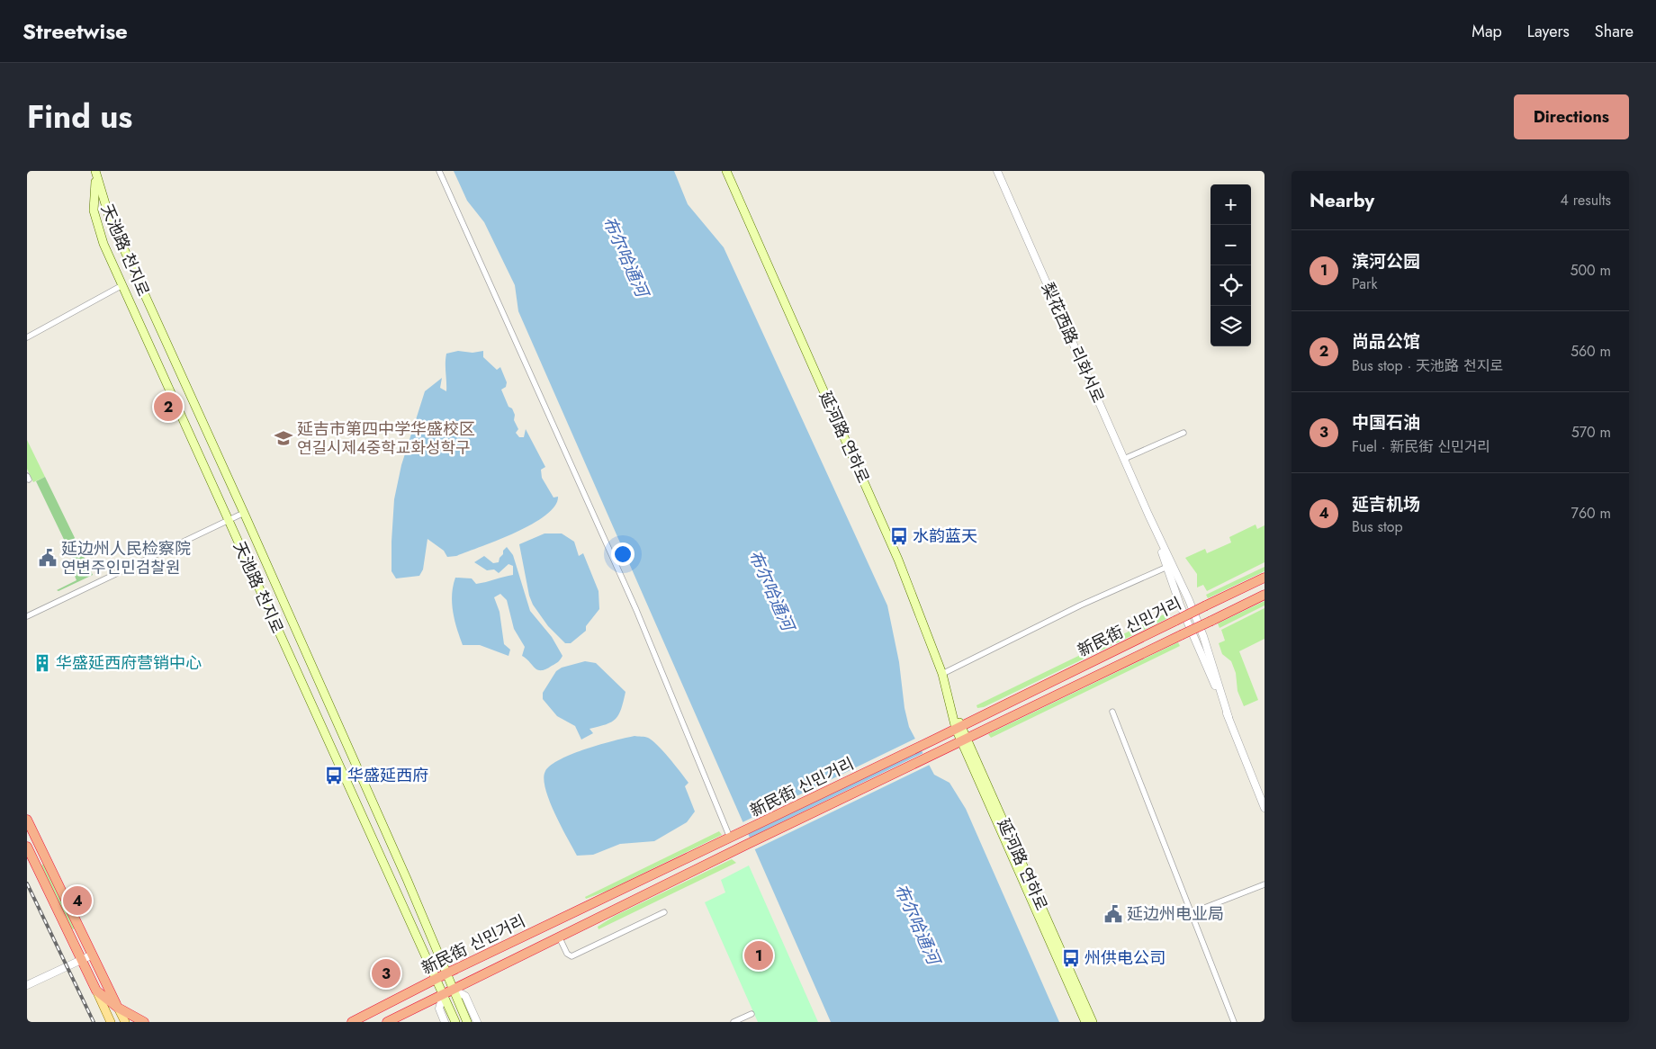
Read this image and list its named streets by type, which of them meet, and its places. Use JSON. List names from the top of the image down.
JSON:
{
  "streets": {
    "highway": ["新民街 신민거리"],
    "main road": ["天池路 천지로", "延河路 연하로"],
    "street": ["梨花西路 리화서로"]
  },
  "crossings": [
    ["天池路 천지로", "新民街 신민거리"],
    ["延河路 연하로", "新民街 신민거리"]
  ],
  "water": ["布尔哈通河"],
  "places": {
    "school or university": ["延吉市第四中学华盛校区 연길시제4중학교화성학구"],
    "bus stop": ["水韵蓝天", "华盛延西府", "州供电公司"],
    "public building": ["延边州人民检察院 연변주인민검찰원", "延边州电业局"],
    "building": ["华盛延西府营销中心"]
  },
  "page": {
    "header": "Streetwise",
    "nav": ["Map", "Layers", "Share"],
    "title": "Find us",
    "buttons": "Directions",
    "heading": ["Nearby", "4 results"],
    "map_buttons": ["+", "−"],
    "list": [
      {
        "mark": "1",
        "name": "滨河公园",
        "note": "Park",
        "value": "500 m"
      },
      {
        "mark": "2",
        "name": "尚品公馆",
        "note": "Bus stop · 天池路 천지로",
        "value": "560 m"
      },
      {
        "mark": "3",
        "name": "中国石油",
        "note": "Fuel · 新民街 신민거리",
        "value": "570 m"
      },
      {
        "mark": "4",
        "name": "延吉机场",
        "note": "Bus stop",
        "value": "760 m"
      }
    ],
    "pins": [
      "2",
      "4",
      "1",
      "3"
    ]
  }
}
